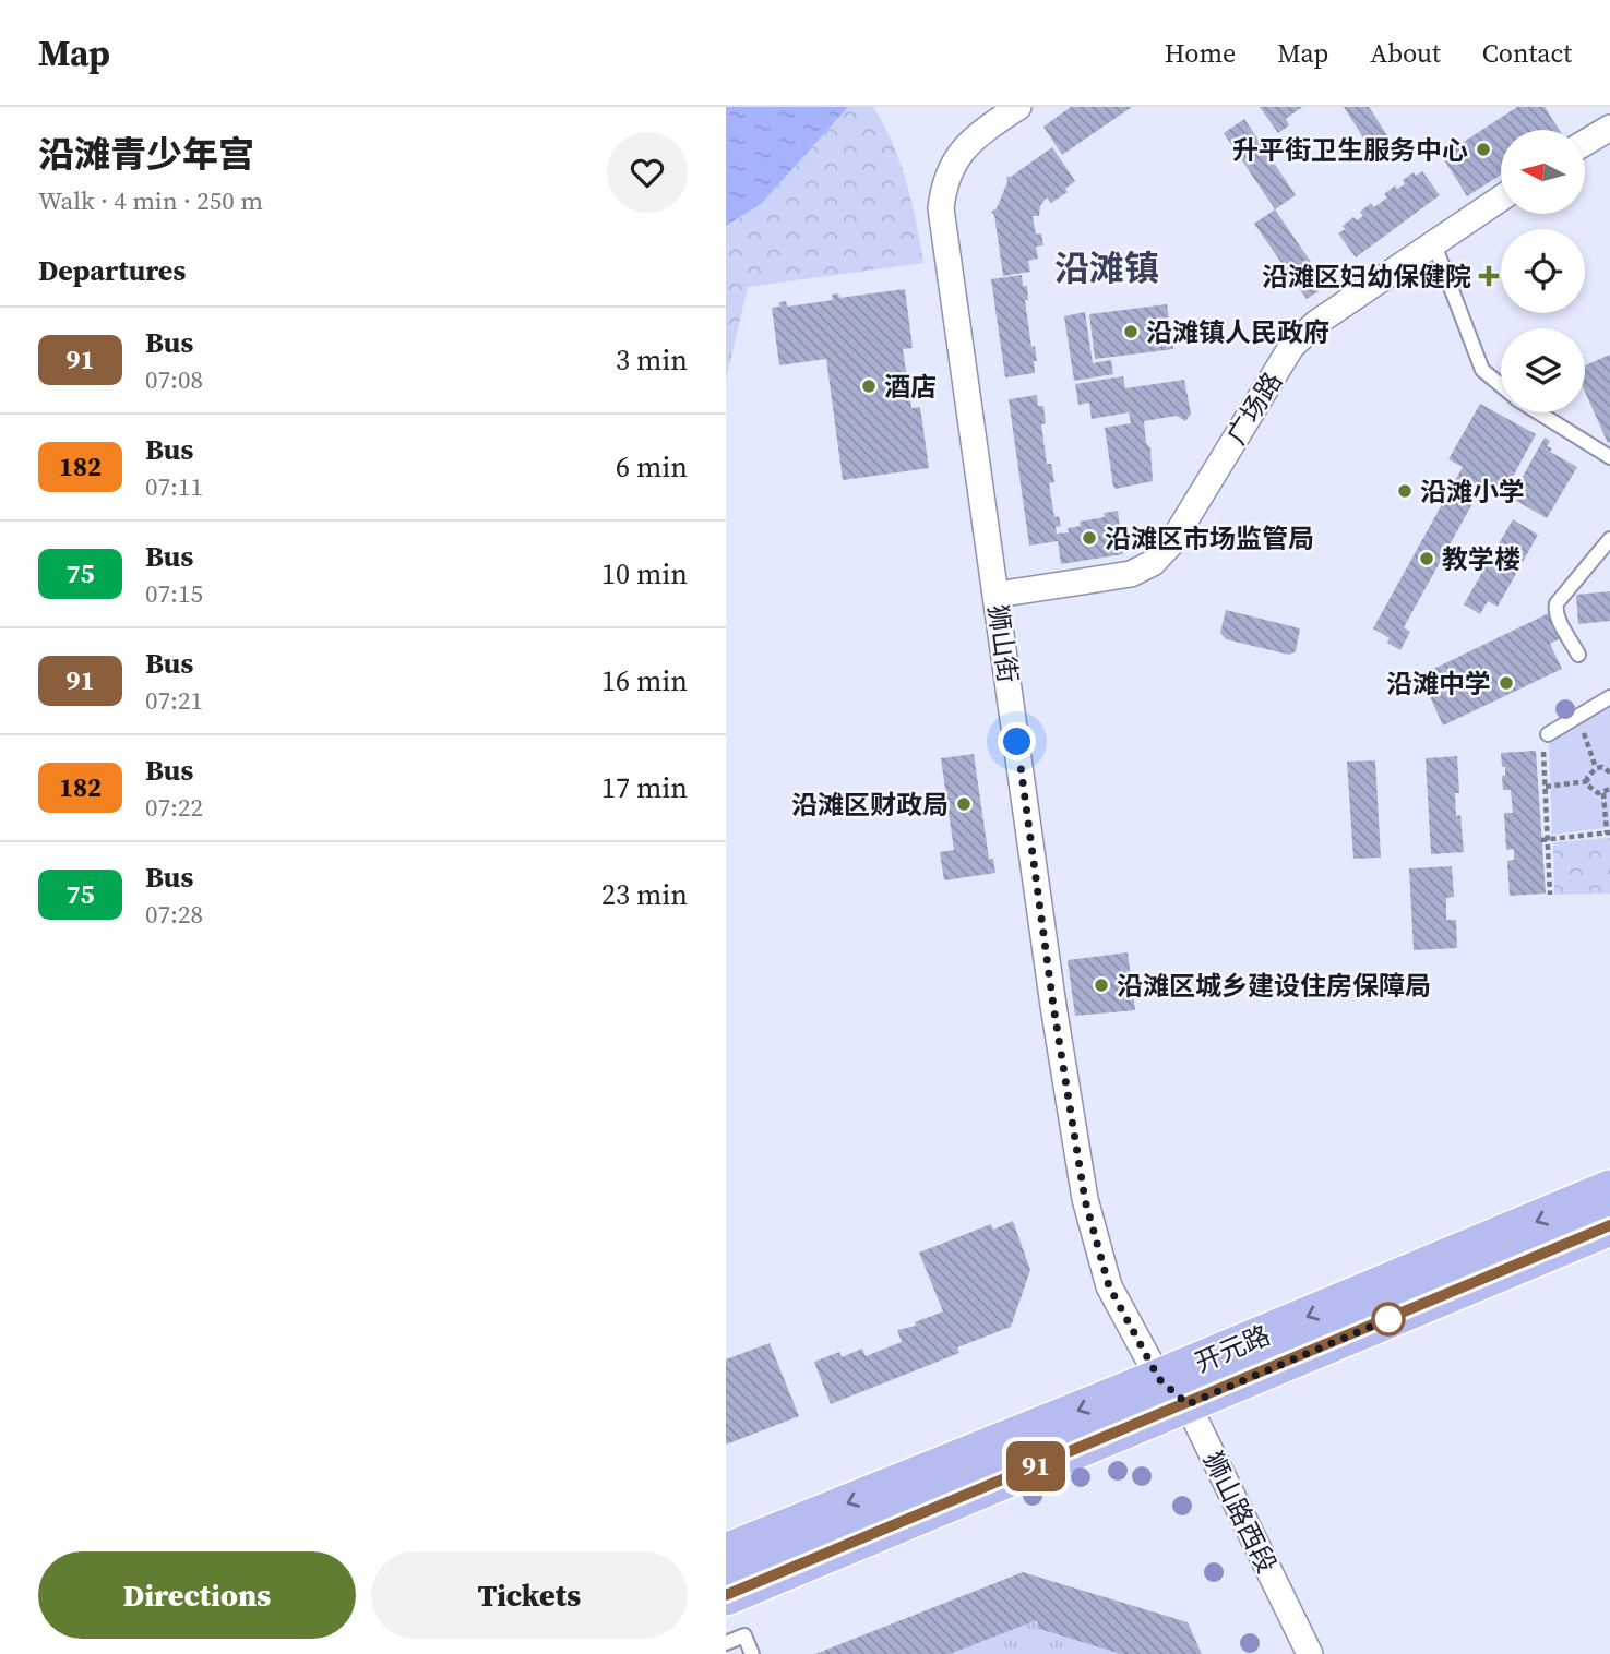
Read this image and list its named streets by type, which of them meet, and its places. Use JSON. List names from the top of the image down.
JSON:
{
  "streets": {
    "main road": ["开元路"],
    "street": ["广场路", "狮山街", "狮山路西段"]
  },
  "crossings": [
    ["广场路", "狮山街"],
    ["狮山街", "开元路"],
    ["狮山街", "狮山路西段"],
    ["开元路", "狮山路西段"]
  ],
  "districts": ["沿滩镇"],
  "places": {
    "other": [
      "升平街卫生服务中心",
      "沿滩镇人民政府",
      "酒店",
      "沿滩小学",
      "沿滩区市场监管局",
      "教学楼",
      "沿滩中学",
      "沿滩区财政局",
      "沿滩区城乡建设住房保障局"
    ],
    "health": ["沿滩区妇幼保健院"]
  },
  "lines": ["bus line 91"],
  "north": "left",
  "page": {
    "header": "Map",
    "nav": [
      "Home",
      "Map",
      "About",
      "Contact"
    ],
    "heading": [
      ["沿滩青少年宫", "Walk · 4 min · 250 m"],
      "Departures"
    ],
    "on_map": "91",
    "list": [
      {
        "mark": "91",
        "name": "Bus",
        "note": "07:08",
        "value": "3 min"
      },
      {
        "mark": "182",
        "name": "Bus",
        "note": "07:11",
        "value": "6 min"
      },
      {
        "mark": "75",
        "name": "Bus",
        "note": "07:15",
        "value": "10 min"
      },
      {
        "mark": "91",
        "name": "Bus",
        "note": "07:21",
        "value": "16 min"
      },
      {
        "mark": "182",
        "name": "Bus",
        "note": "07:22",
        "value": "17 min"
      },
      {
        "mark": "75",
        "name": "Bus",
        "note": "07:28",
        "value": "23 min"
      }
    ],
    "buttons": ["Directions", "Tickets"]
  }
}
